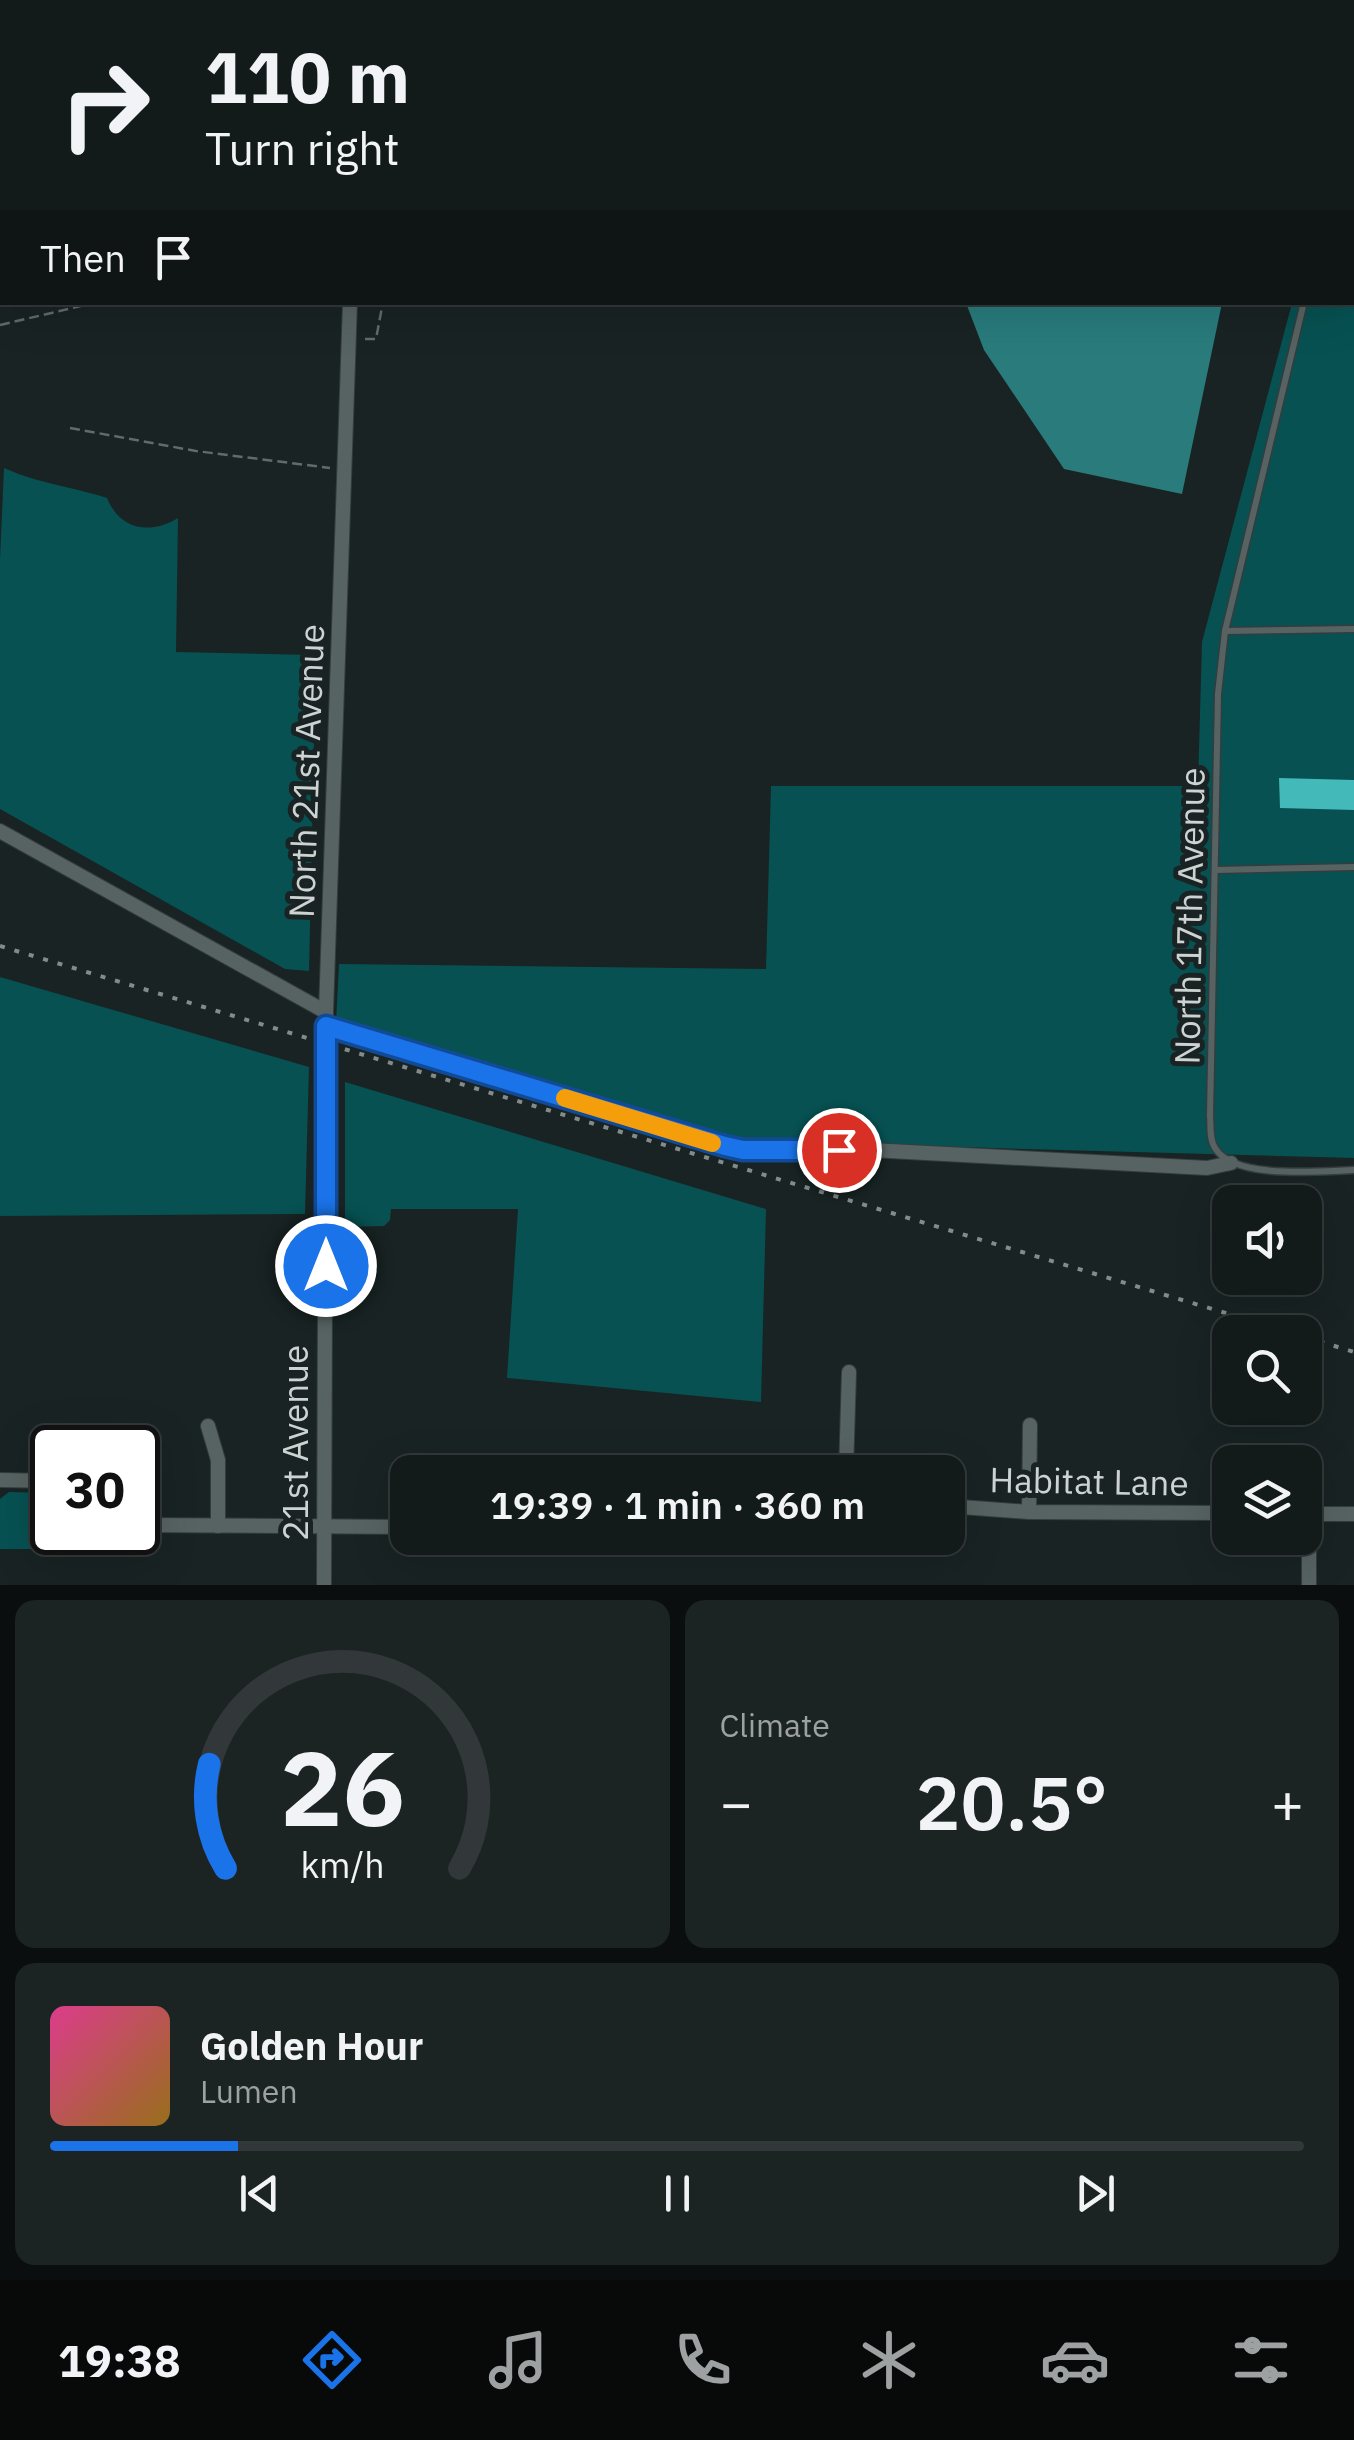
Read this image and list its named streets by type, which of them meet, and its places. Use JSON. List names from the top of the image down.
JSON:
{
  "streets": {
    "street": ["North 21st Avenue", "21st Avenue", "Habitat Lane"],
    "lane": ["North 17th Avenue"]
  },
  "crossings": [
    ["North 21st Avenue", "21st Avenue"]
  ],
  "page": {
    "turn": ["110 m", "Turn right"],
    "then": "Then",
    "limit": "30",
    "trip": "19:39 · 1 min · 360 m",
    "tile": "Climate",
    "heat": ["−", "20.5°", "+"],
    "song": ["Golden Hour", "Lumen"],
    "tabs": "19:38",
    "gauge": ["26", "km/h"]
  }
}
